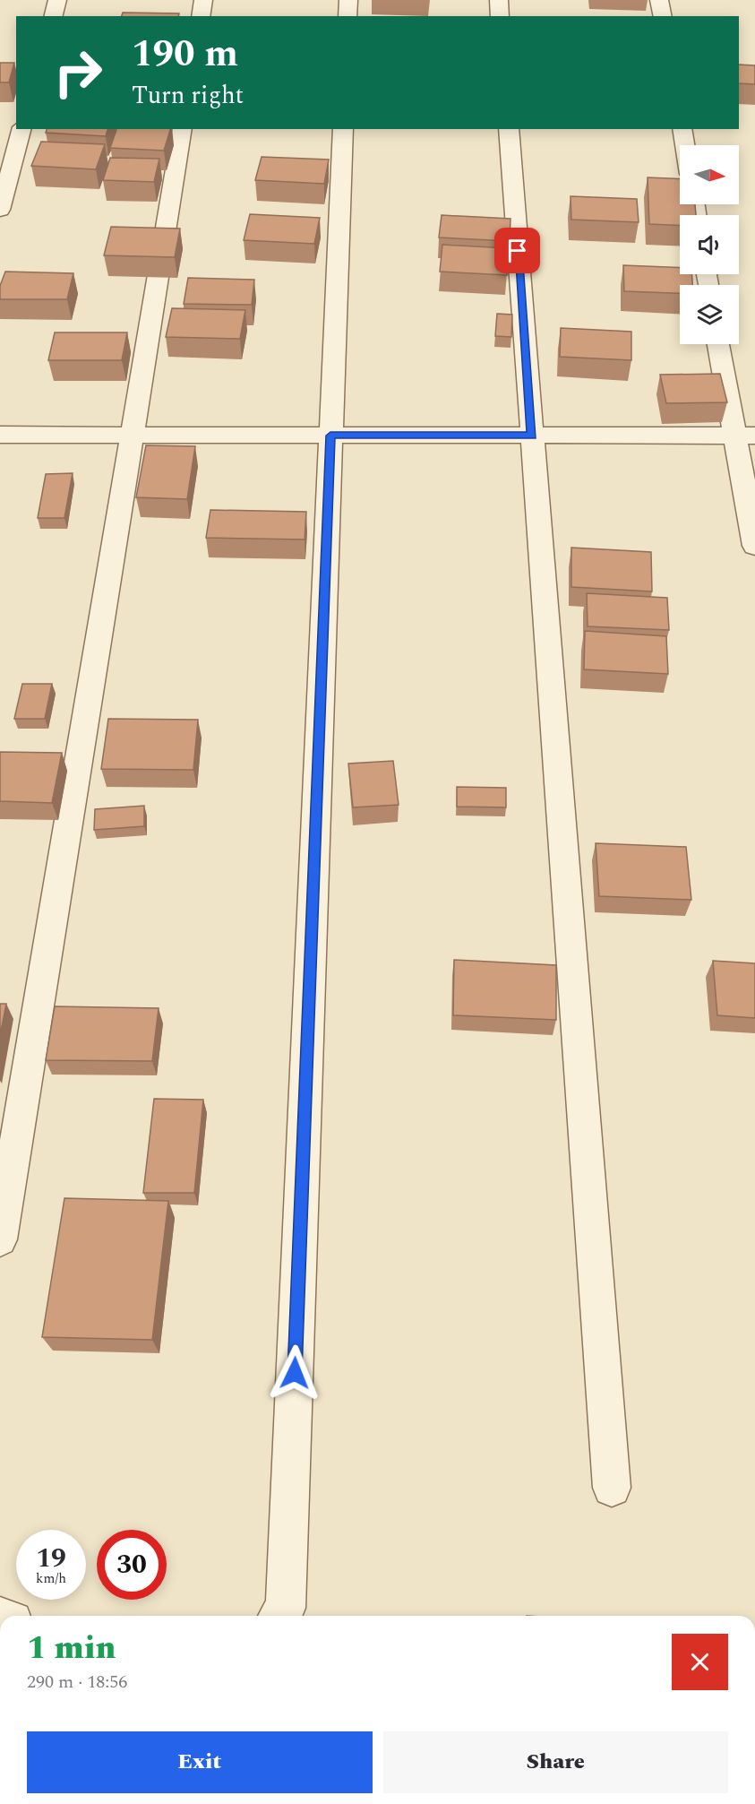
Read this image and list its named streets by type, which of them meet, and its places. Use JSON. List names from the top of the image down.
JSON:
{
  "north": "right",
  "page": {
    "turn": ["190 m", "Turn right"],
    "speed": "19 km/h",
    "limit": "30",
    "heading": ["1 min", "290 m · 18:56"],
    "buttons": ["Exit", "Share"]
  }
}
